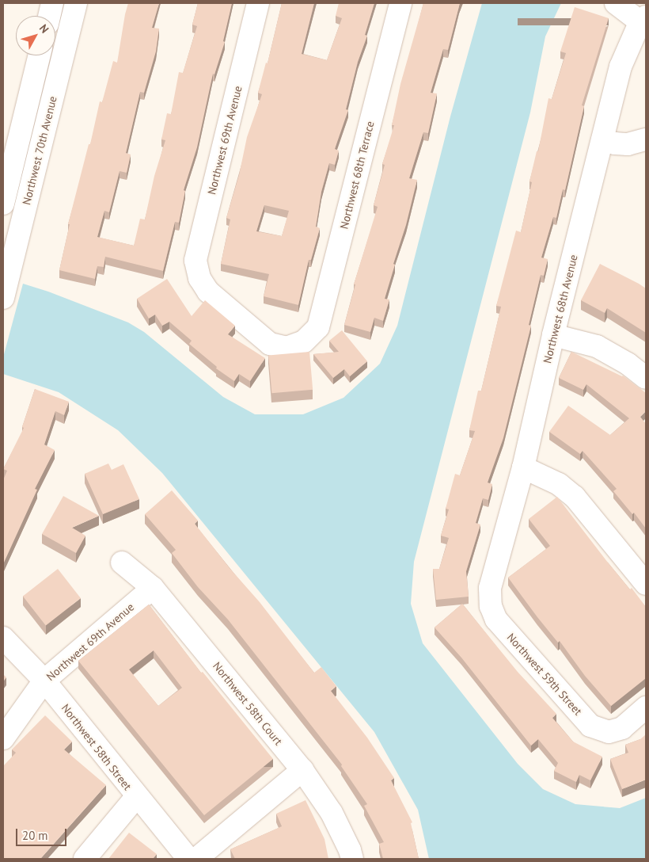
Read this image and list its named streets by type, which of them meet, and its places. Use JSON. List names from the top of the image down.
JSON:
{
  "streets": {
    "street": [
      "Northwest 69th Avenue",
      "Northwest 70th Avenue",
      "Northwest 68th Terrace",
      "Northwest 68th Avenue",
      "Northwest 59th Street",
      "Northwest 58th Court",
      "Northwest 58th Street"
    ]
  },
  "crossings": [
    ["Northwest 69th Avenue", "Northwest 68th Terrace"],
    ["Northwest 69th Avenue", "Northwest 58th Court"],
    ["Northwest 69th Avenue", "Northwest 58th Street"],
    ["Northwest 68th Avenue", "Northwest 59th Street"]
  ],
  "scale_bar": "20 m",
  "north": "top right"
}
